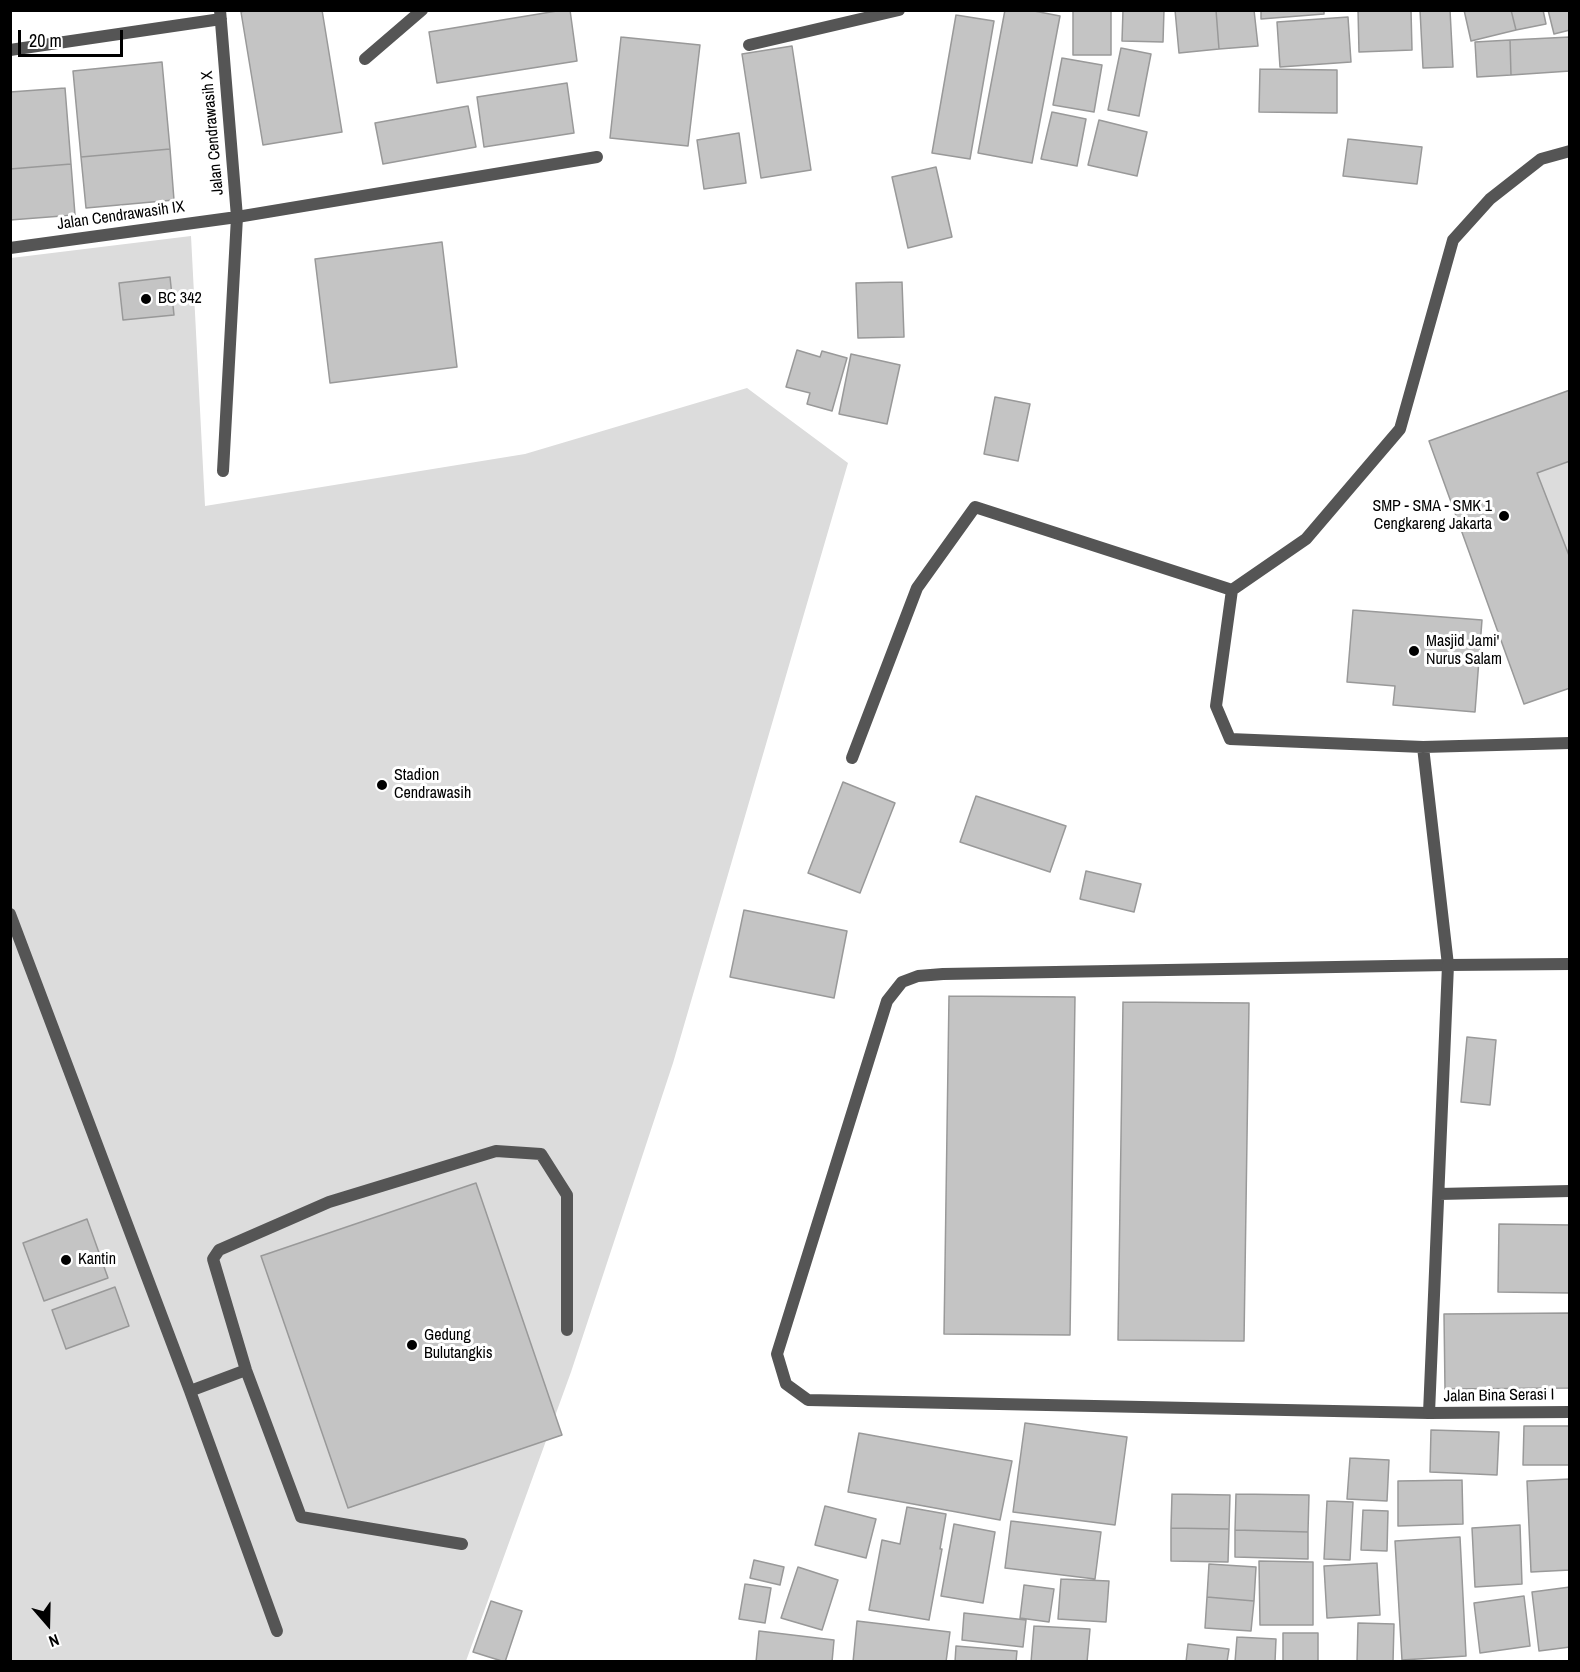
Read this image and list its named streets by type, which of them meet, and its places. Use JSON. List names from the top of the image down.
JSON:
{
  "streets": {
    "street": ["Jalan Cendrawasih X", "Jalan Cendrawasih IX", "Jalan Bina Serasi I"]
  },
  "crossings": [
    ["Jalan Cendrawasih X", "Jalan Cendrawasih IX"]
  ],
  "places": [
    "BC 342",
    "SMP - SMA - SMK 1 Cengkareng Jakarta",
    "Masjid Jami' Nurus Salam",
    "Stadion Cendrawasih",
    "Kantin",
    "Gedung Bulutangkis"
  ],
  "scale_bar": "20 m",
  "north": "bottom"
}
